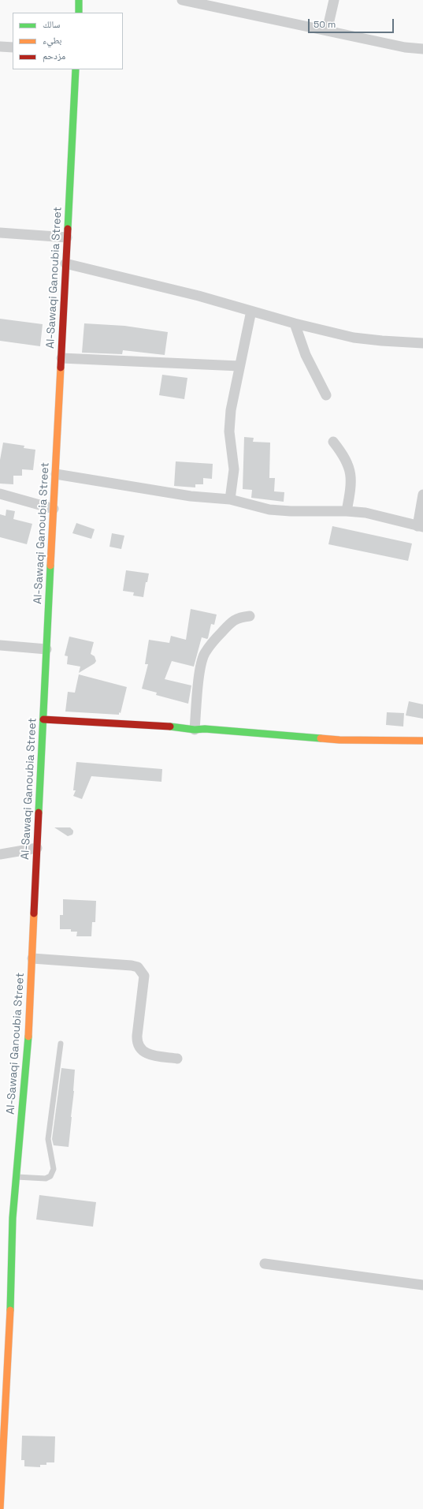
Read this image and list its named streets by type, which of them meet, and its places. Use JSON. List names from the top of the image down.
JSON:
{
  "streets": {
    "street": ["Al-Sawaqi Ganoubia Street"]
  },
  "legend": ["سالك", "بطيء", "مزدحم"],
  "scale_bar": "50 m"
}
